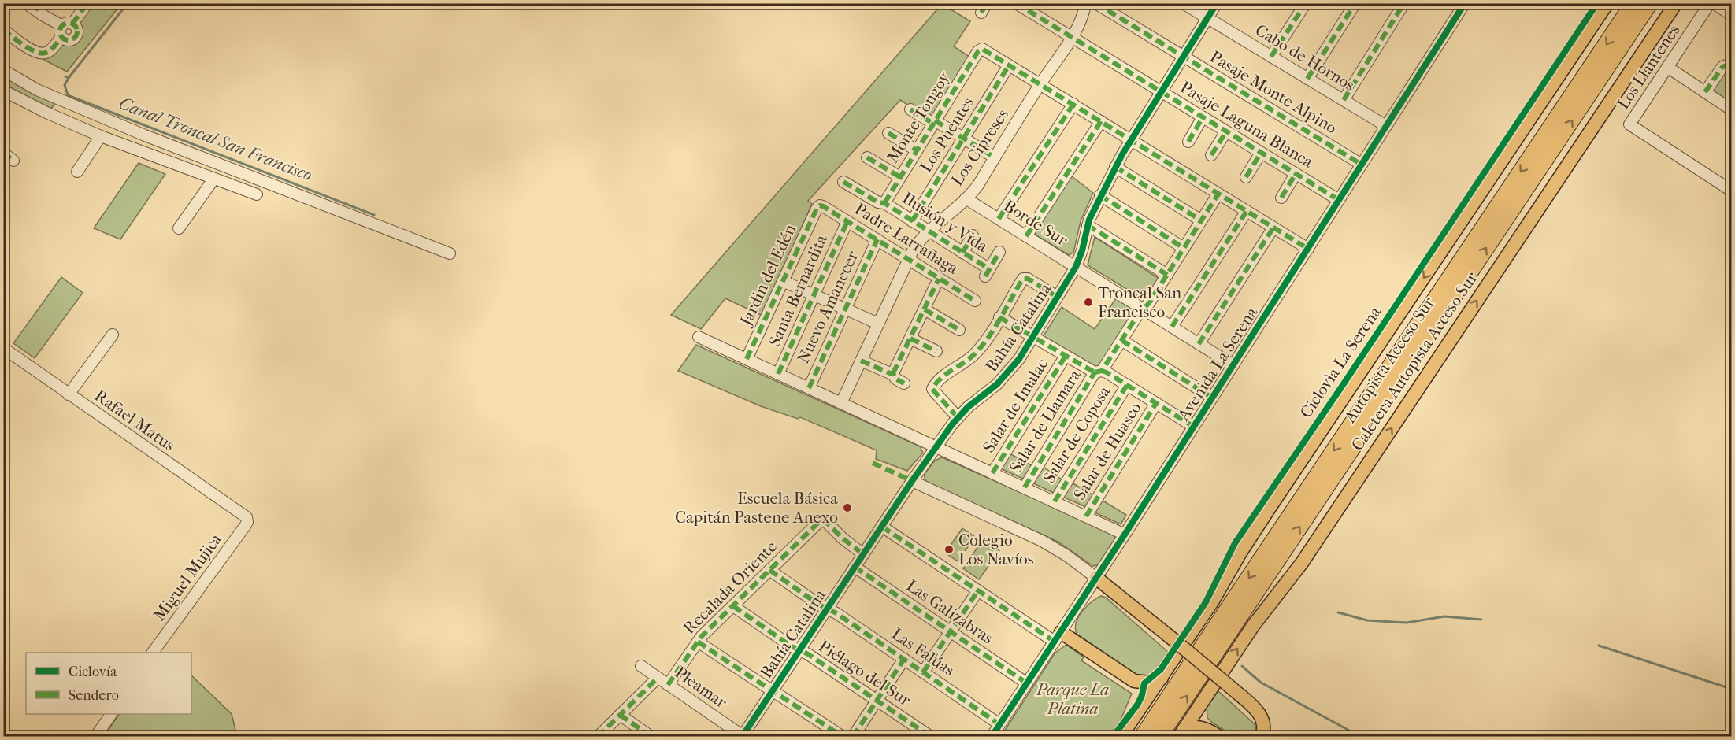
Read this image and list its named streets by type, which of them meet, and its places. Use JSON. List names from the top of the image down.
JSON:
{
  "streets": {
    "highway": ["Autopista Acceso Sur"],
    "main road": ["Caletera Autopista Acceso Sur"],
    "street": [
      "Cabo de Hornos",
      "Los Llantenes",
      "Pasaje Monte Alpino",
      "Monte Tongoy",
      "Pasaje Laguna Blanca",
      "Los Puentes",
      "Los Cipreses",
      "Ilusión y Vida",
      "Borde Sur",
      "Padre Larrañaga",
      "Jardin del Edén",
      "Santa Bernardita",
      "Nuevo Amanecer",
      "Bahía Catalina",
      "Avenida La Serena",
      "Salar de Imalac",
      "Rafael Matus",
      "Salar de Llamara",
      "Salar de Coposa",
      "Salar de Huasco",
      "Miguel Mujica",
      "Recalada Oriente",
      "Las Galizabras",
      "Las Falúas",
      "Piélago del Sur",
      "Pleamar"
    ],
    "cycle path": ["Ciclovìa La Serena"]
  },
  "crossings": [
    ["Cabo de Hornos", "Bahía Catalina"],
    ["Cabo de Hornos", "Avenida La Serena"],
    ["Pasaje Monte Alpino", "Bahía Catalina"],
    ["Pasaje Monte Alpino", "Avenida La Serena"],
    ["Monte Tongoy", "Los Puentes"],
    ["Monte Tongoy", "Ilusión y Vida"],
    ["Pasaje Laguna Blanca", "Los Cipreses"],
    ["Pasaje Laguna Blanca", "Bahía Catalina"],
    ["Pasaje Laguna Blanca", "Avenida La Serena"],
    ["Los Puentes", "Ilusión y Vida"],
    ["Los Cipreses", "Ilusión y Vida"],
    ["Los Cipreses", "Borde Sur"],
    ["Los Cipreses", "Padre Larrañaga"],
    ["Borde Sur", "Bahía Catalina"],
    ["Borde Sur", "Avenida La Serena"],
    ["Borde Sur", "Salar de Llamara"],
    ["Padre Larrañaga", "Jardin del Edén"],
    ["Padre Larrañaga", "Santa Bernardita"],
    ["Padre Larrañaga", "Nuevo Amanecer"],
    ["Bahía Catalina", "Recalada Oriente"],
    ["Bahía Catalina", "Las Galizabras"],
    ["Bahía Catalina", "Las Falúas"],
    ["Bahía Catalina", "Piélago del Sur"],
    ["Bahía Catalina", "Pleamar"],
    ["Avenida La Serena", "Las Galizabras"],
    ["Avenida La Serena", "Las Falúas"],
    ["Rafael Matus", "Miguel Mujica"],
    ["Recalada Oriente", "Las Falúas"],
    ["Recalada Oriente", "Piélago del Sur"],
    ["Recalada Oriente", "Pleamar"]
  ],
  "water": ["Canal Troncal San Francisco"],
  "parks": ["Parque La Platina"],
  "places": ["Troncal San Francisco", "Escuela Básica Capitán Pastene Anexo", "Colegio Los Navíos"],
  "legend": ["Ciclovía", "Sendero"]
}
